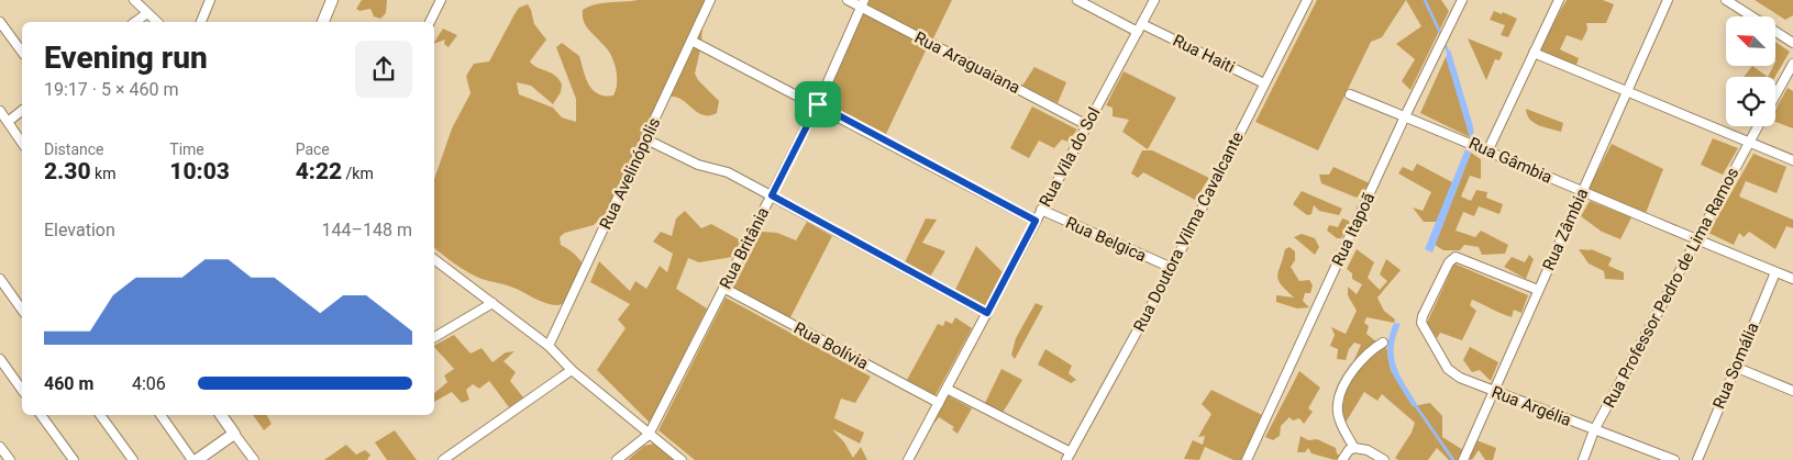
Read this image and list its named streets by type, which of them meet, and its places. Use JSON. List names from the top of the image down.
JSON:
{
  "streets": {
    "street": [
      "Rua Haiti",
      "Rua Araguaiana",
      "Rua Vila do Sol",
      "Rua Gâmbia",
      "Rua Avelinópolis",
      "Rua Itapoã",
      "Rua Zâmbia",
      "Rua Doutora Vilma Cavalcante",
      "Rua Belgica",
      "Rua Britânia",
      "Rua Professor Pedro de Lima Ramos",
      "Rua Bolívia",
      "Rua Somália",
      "Rua Argélia"
    ]
  },
  "crossings": [
    ["Rua Haiti", "Rua Vila do Sol"],
    ["Rua Haiti", "Rua Doutora Vilma Cavalcante"],
    ["Rua Araguaiana", "Rua Vila do Sol"],
    ["Rua Araguaiana", "Rua Britânia"],
    ["Rua Vila do Sol", "Rua Belgica"],
    ["Rua Vila do Sol", "Rua Bolívia"],
    ["Rua Gâmbia", "Rua Itapoã"],
    ["Rua Gâmbia", "Rua Zâmbia"],
    ["Rua Gâmbia", "Rua Professor Pedro de Lima Ramos"],
    ["Rua Gâmbia", "Rua Somália"],
    ["Rua Zâmbia", "Rua Argélia"],
    ["Rua Doutora Vilma Cavalcante", "Rua Belgica"],
    ["Rua Britânia", "Rua Bolívia"],
    ["Rua Professor Pedro de Lima Ramos", "Rua Argélia"]
  ],
  "north": "top left",
  "page": {
    "heading": ["Evening run", "19:17 · 5 × 460 m"],
    "stats": [
      ["Distance", "2.30 km"],
      ["Time", "10:03"],
      ["Pace", "4:22 /km"]
    ],
    "chart": ["Elevation", "144–148 m"],
    "list": [
      {
        "name": "460 m",
        "note": "4:06"
      }
    ]
  }
}
